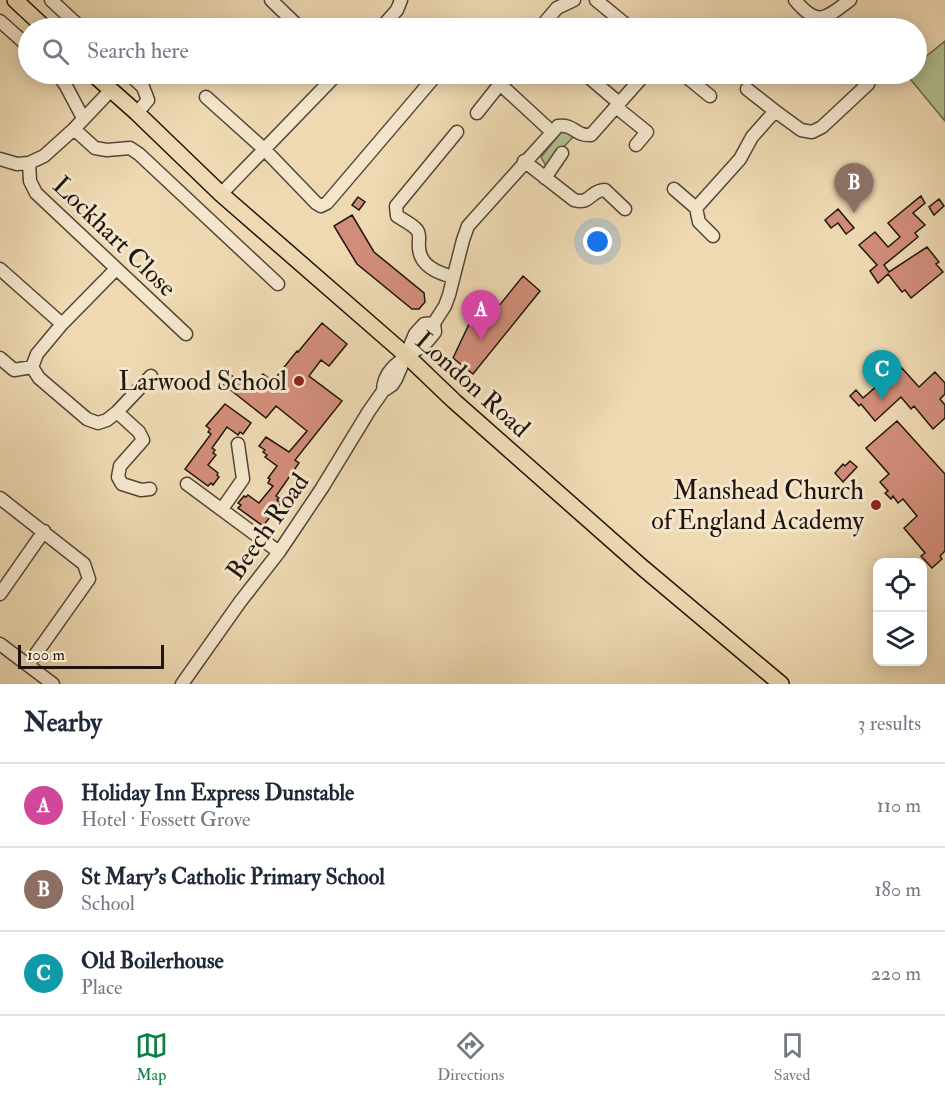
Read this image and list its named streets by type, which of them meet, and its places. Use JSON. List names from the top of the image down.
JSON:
{
  "streets": {
    "main road": ["London Road"],
    "street": ["Lockhart Close", "Beech Road"]
  },
  "crossings": [
    ["London Road", "Beech Road"]
  ],
  "places": ["Larwood School", "Manshead Church of England Academy"],
  "scale_bar": "100 m",
  "page": {
    "search": "Search here",
    "pins": ["B", "A", "C"],
    "scale": "100 m",
    "heading": ["Nearby", "3 results"],
    "list": [
      {
        "mark": "A",
        "name": "Holiday Inn Express Dunstable",
        "note": "Hotel · Fossett Grove",
        "value": "110 m"
      },
      {
        "mark": "B",
        "name": "St Mary's Catholic Primary School",
        "note": "School",
        "value": "180 m"
      },
      {
        "mark": "C",
        "name": "Old Boilerhouse",
        "note": "Place",
        "value": "220 m"
      }
    ],
    "nav": ["Map", "Directions", "Saved"]
  }
}
